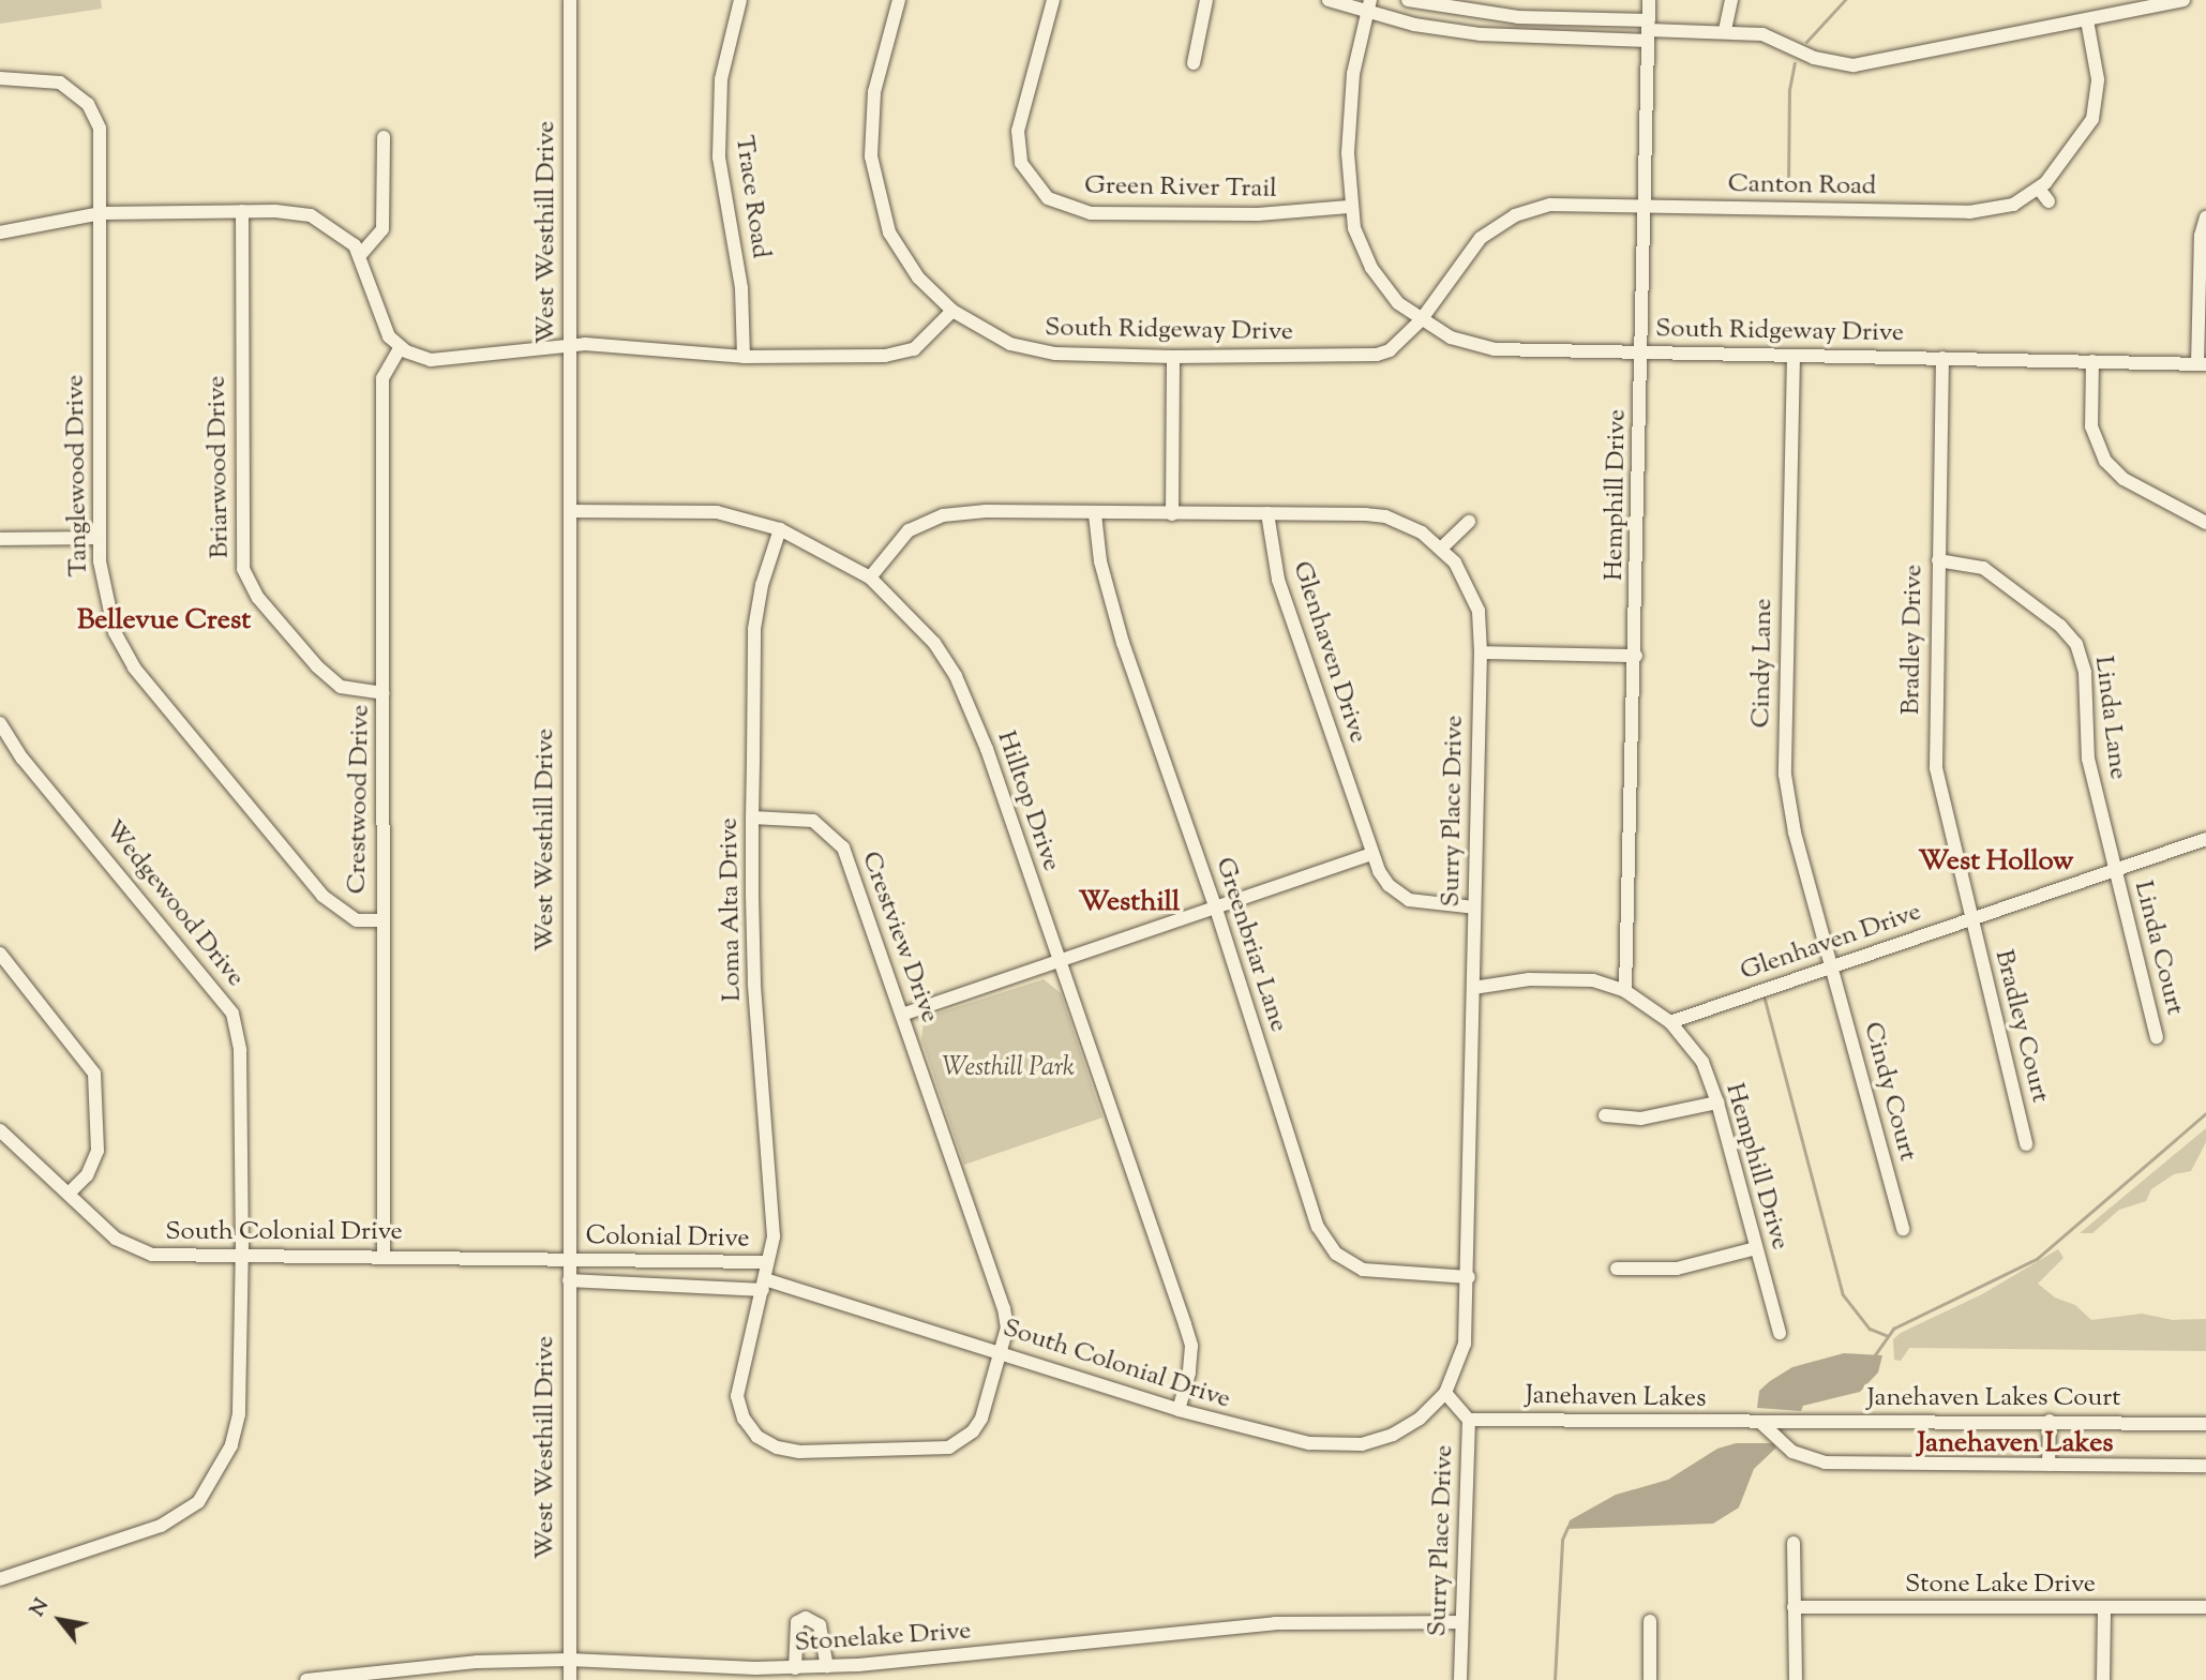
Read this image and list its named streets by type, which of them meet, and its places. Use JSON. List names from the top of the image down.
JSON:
{
  "streets": {
    "street": [
      "Canton Road",
      "Green River Trail",
      "Trace Road",
      "West Westhill Drive",
      "South Ridgeway Drive",
      "Briarwood Drive",
      "Tanglewood Drive",
      "Hemphill Drive",
      "Bradley Drive",
      "Glenhaven Drive",
      "Cindy Lane",
      "Linda Lane",
      "Crestwood Drive",
      "Hilltop Drive",
      "Surry Place Drive",
      "Wedgewood Drive",
      "Loma Alta Drive",
      "Crestview Drive",
      "Greenbriar Lane",
      "Linda Court",
      "Bradley Court",
      "Cindy Court",
      "South Colonial Drive",
      "Colonial Drive",
      "Janehaven Lakes",
      "Janehaven Lakes Court",
      "Stone Lake Drive",
      "Stonelake Drive"
    ]
  },
  "crossings": [
    ["Canton Road", "South Ridgeway Drive"],
    ["Canton Road", "Hemphill Drive"],
    ["West Westhill Drive", "Hilltop Drive"],
    ["West Westhill Drive", "South Colonial Drive"],
    ["West Westhill Drive", "Colonial Drive"],
    ["West Westhill Drive", "Stonelake Drive"],
    ["South Ridgeway Drive", "Hemphill Drive"],
    ["South Ridgeway Drive", "Bradley Drive"],
    ["South Ridgeway Drive", "Cindy Lane"],
    ["Briarwood Drive", "Crestwood Drive"],
    ["Tanglewood Drive", "Crestwood Drive"],
    ["Hemphill Drive", "Glenhaven Drive"],
    ["Bradley Drive", "Glenhaven Drive"],
    ["Bradley Drive", "Linda Lane"],
    ["Bradley Drive", "Bradley Court"],
    ["Glenhaven Drive", "Cindy Lane"],
    ["Glenhaven Drive", "Linda Lane"],
    ["Glenhaven Drive", "Surry Place Drive"],
    ["Glenhaven Drive", "Linda Court"],
    ["Glenhaven Drive", "Bradley Court"],
    ["Glenhaven Drive", "Cindy Court"],
    ["Cindy Lane", "Cindy Court"],
    ["Linda Lane", "Linda Court"],
    ["Crestwood Drive", "South Colonial Drive"],
    ["Hilltop Drive", "Surry Place Drive"],
    ["Hilltop Drive", "Loma Alta Drive"],
    ["Hilltop Drive", "South Colonial Drive"],
    ["Surry Place Drive", "Greenbriar Lane"],
    ["Surry Place Drive", "South Colonial Drive"],
    ["Surry Place Drive", "Janehaven Lakes"],
    ["Surry Place Drive", "Stonelake Drive"],
    ["Wedgewood Drive", "South Colonial Drive"],
    ["Loma Alta Drive", "Crestview Drive"],
    ["Loma Alta Drive", "South Colonial Drive"],
    ["Loma Alta Drive", "Colonial Drive"],
    ["Crestview Drive", "South Colonial Drive"],
    ["Crestview Drive", "Colonial Drive"],
    ["South Colonial Drive", "Colonial Drive"],
    ["Janehaven Lakes", "Janehaven Lakes Court"]
  ],
  "districts": [
    "Bellevue Crest",
    "West Hollow",
    "Westhill",
    "Janehaven Lakes"
  ],
  "parks": ["Westhill Park"],
  "north": "top left"
}
